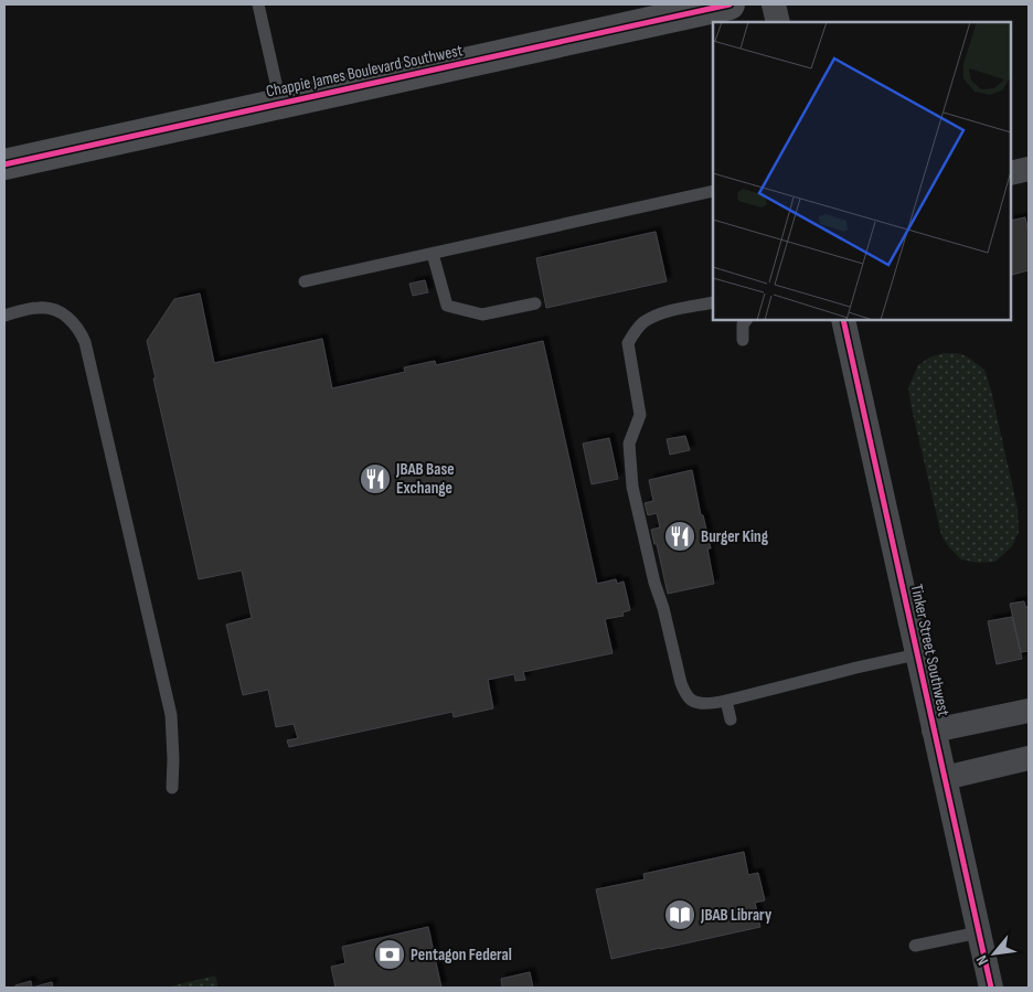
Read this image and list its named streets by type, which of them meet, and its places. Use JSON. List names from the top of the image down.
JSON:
{
  "streets": {
    "street": ["Chappie James Boulevard Southwest", "Tinker Street Southwest"]
  },
  "places": {
    "restaurant": ["JBAB Base Exchange", "Burger King"],
    "library": ["JBAB Library"],
    "bank": ["Pentagon Federal"]
  },
  "north": "bottom left"
}
